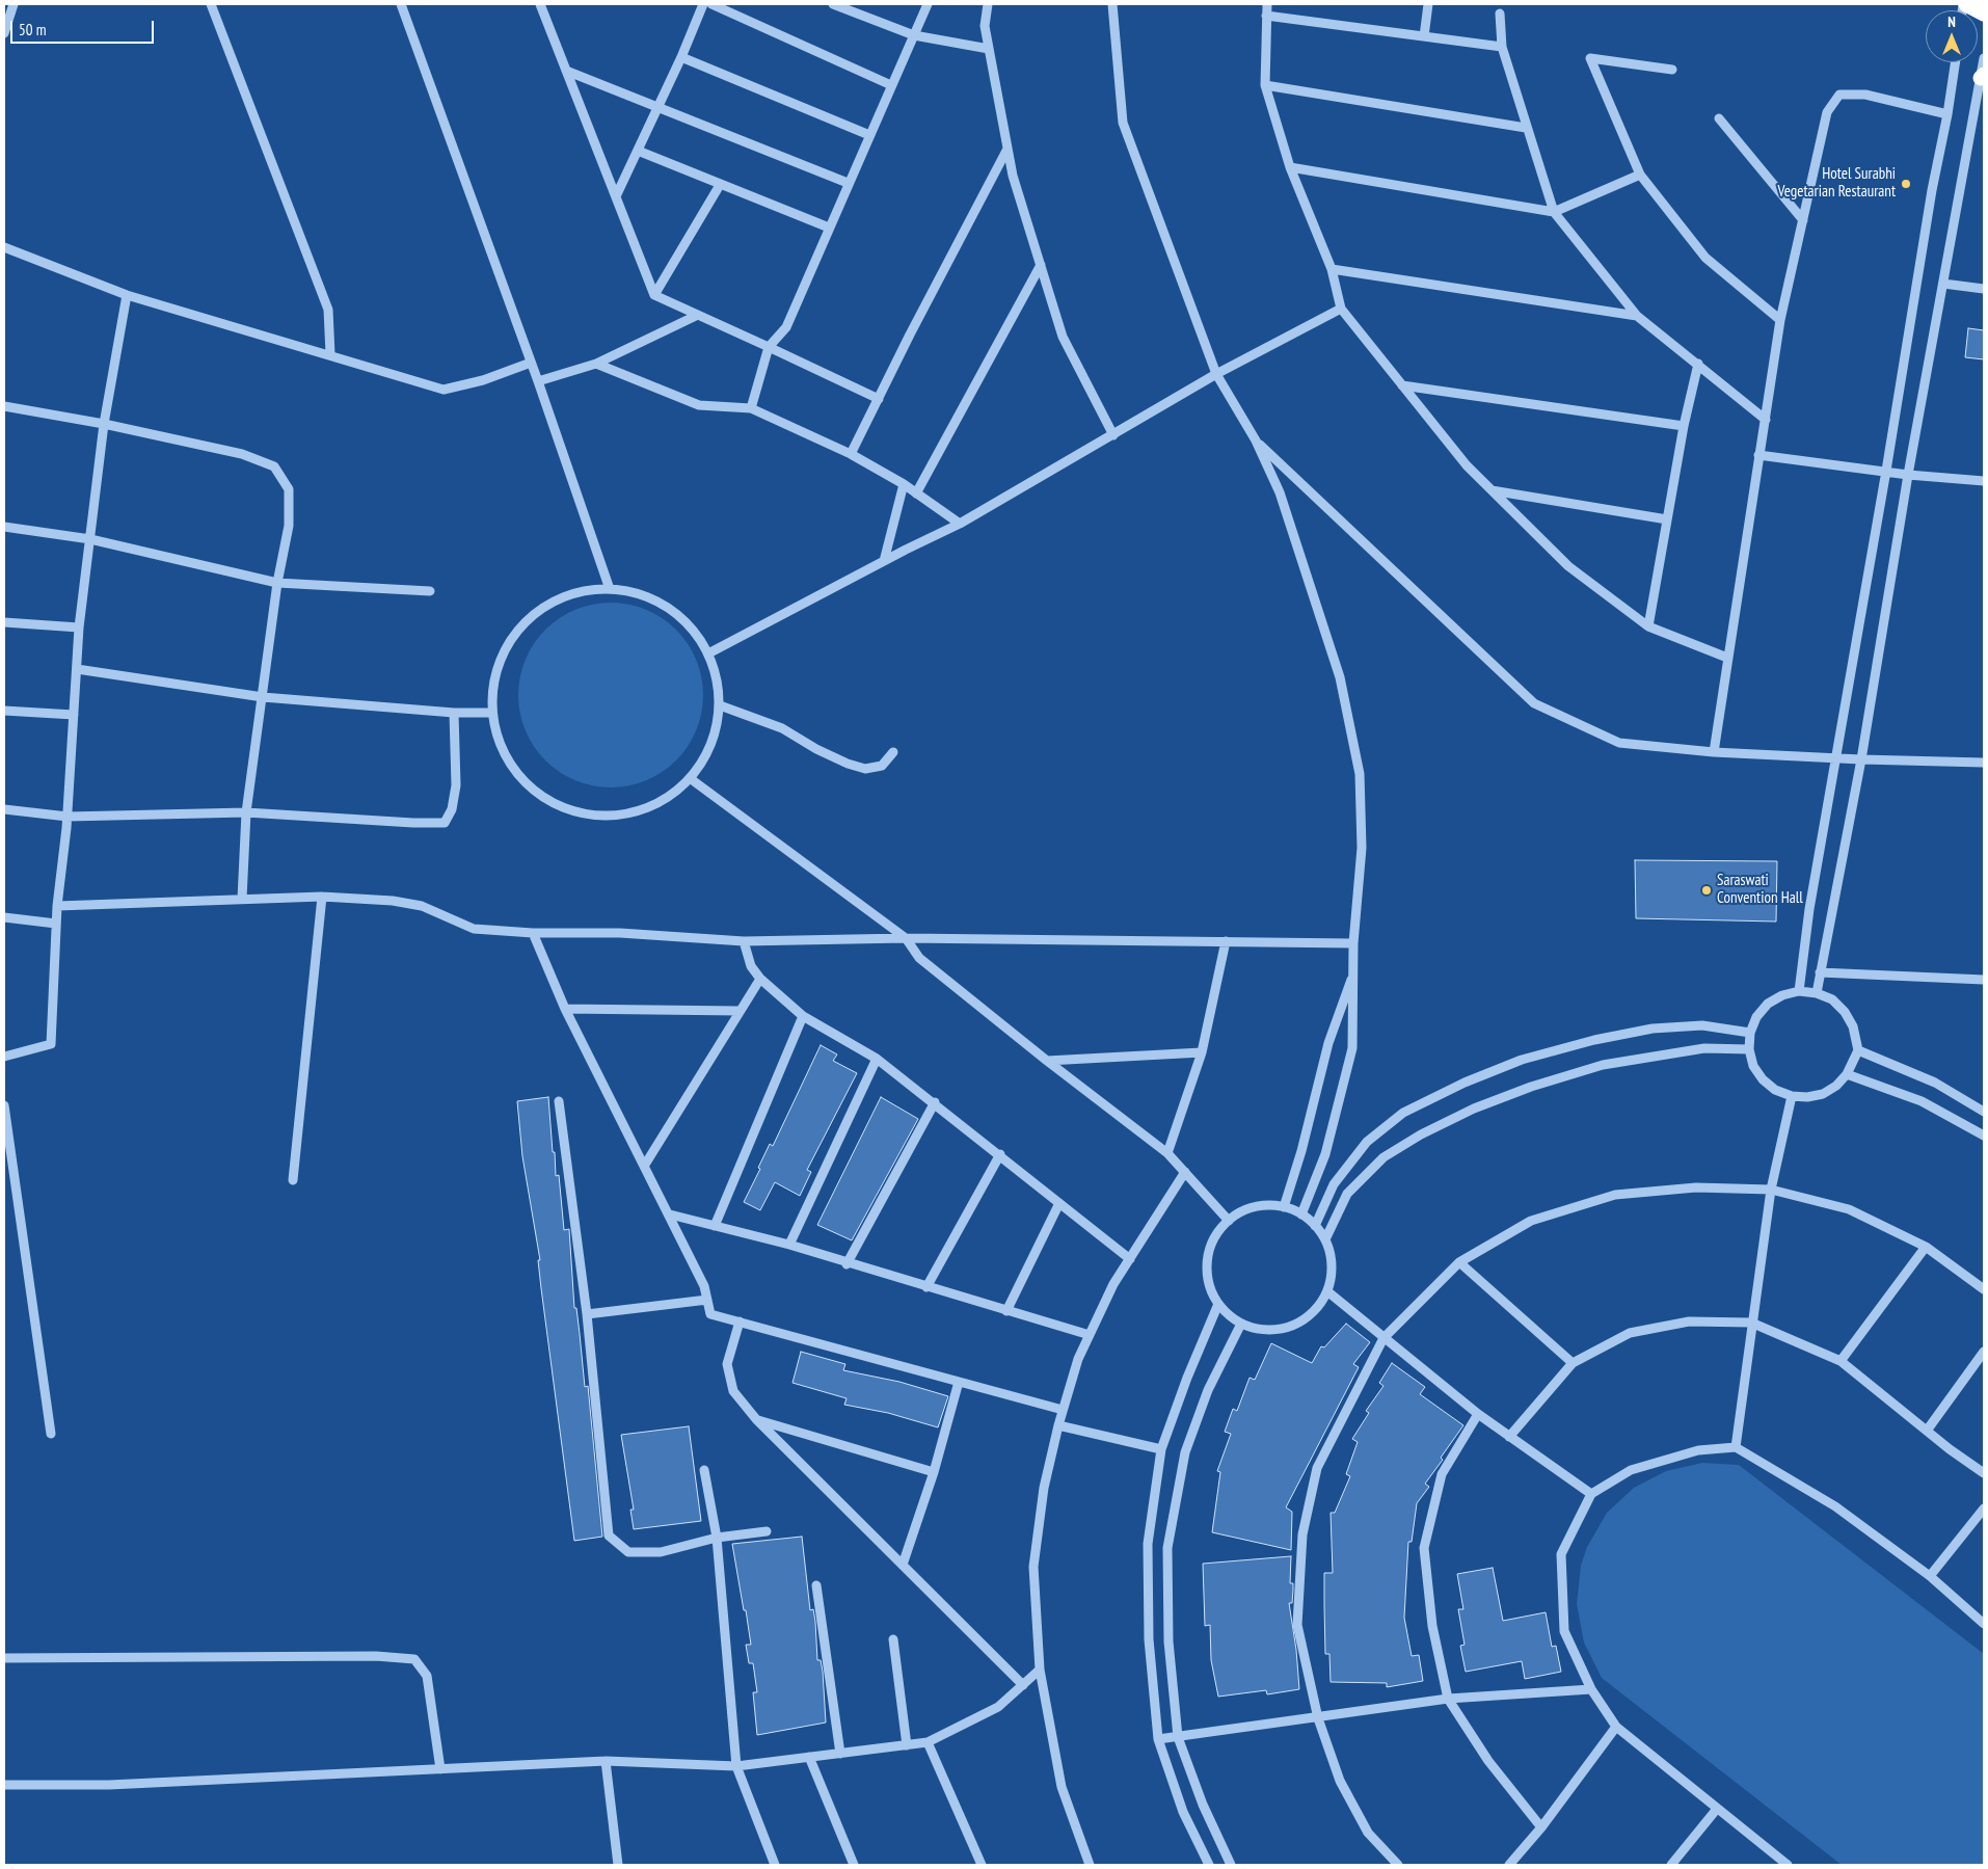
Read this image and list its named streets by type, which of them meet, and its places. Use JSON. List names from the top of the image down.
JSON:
{
  "places": ["Hotel Surabhi Vegetarian Restaurant", "Saraswati Convention Hall"],
  "scale_bar": "50 m",
  "north": "top"
}
